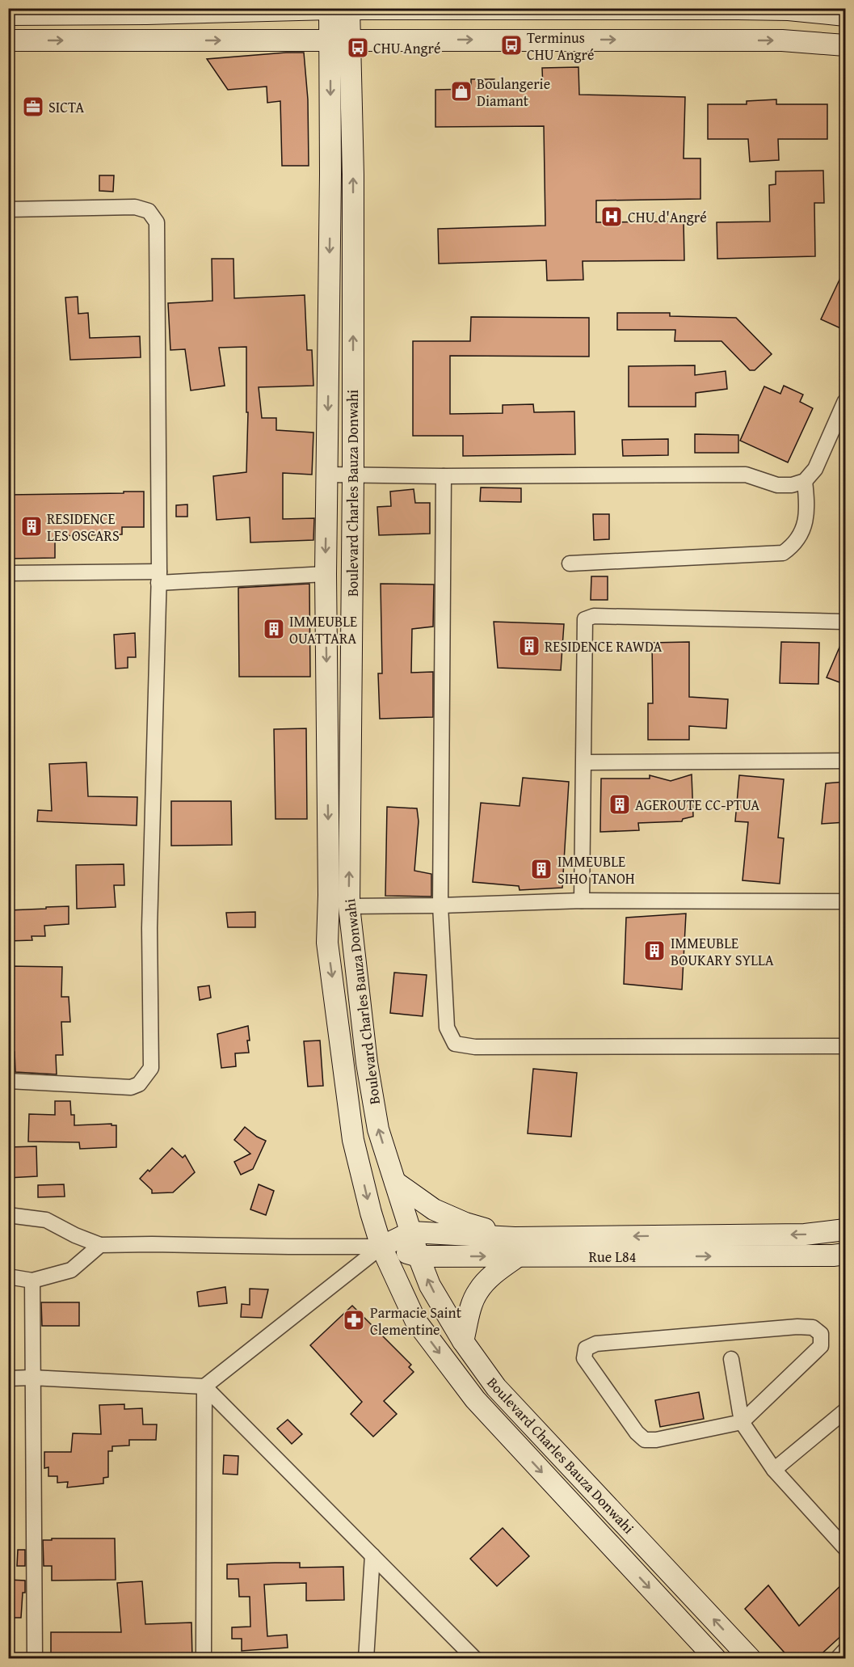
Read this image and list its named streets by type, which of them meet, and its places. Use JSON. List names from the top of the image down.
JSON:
{
  "streets": {
    "main road": ["Boulevard Charles Bauza Donwahi", "Rue L84"]
  },
  "crossings": [
    ["Boulevard Charles Bauza Donwahi", "Rue L84"]
  ],
  "places": {
    "bus stop": ["Terminus CHU Angré", "CHU Angré"],
    "shop": ["Boulangerie Diamant"],
    "office": ["SICTA"],
    "hospital": ["CHU d'Angré"],
    "building": [
      "RESIDENCE LES OSCARS",
      "IMMEUBLE OUATTARA",
      "RESIDENCE RAWDA",
      "AGEROUTE CC-PTUA",
      "IMMEUBLE SIHO TANOH",
      "IMMEUBLE BOUKARY SYLLA"
    ],
    "pharmacy": ["Parmacie Saint Clementine"]
  }
}
